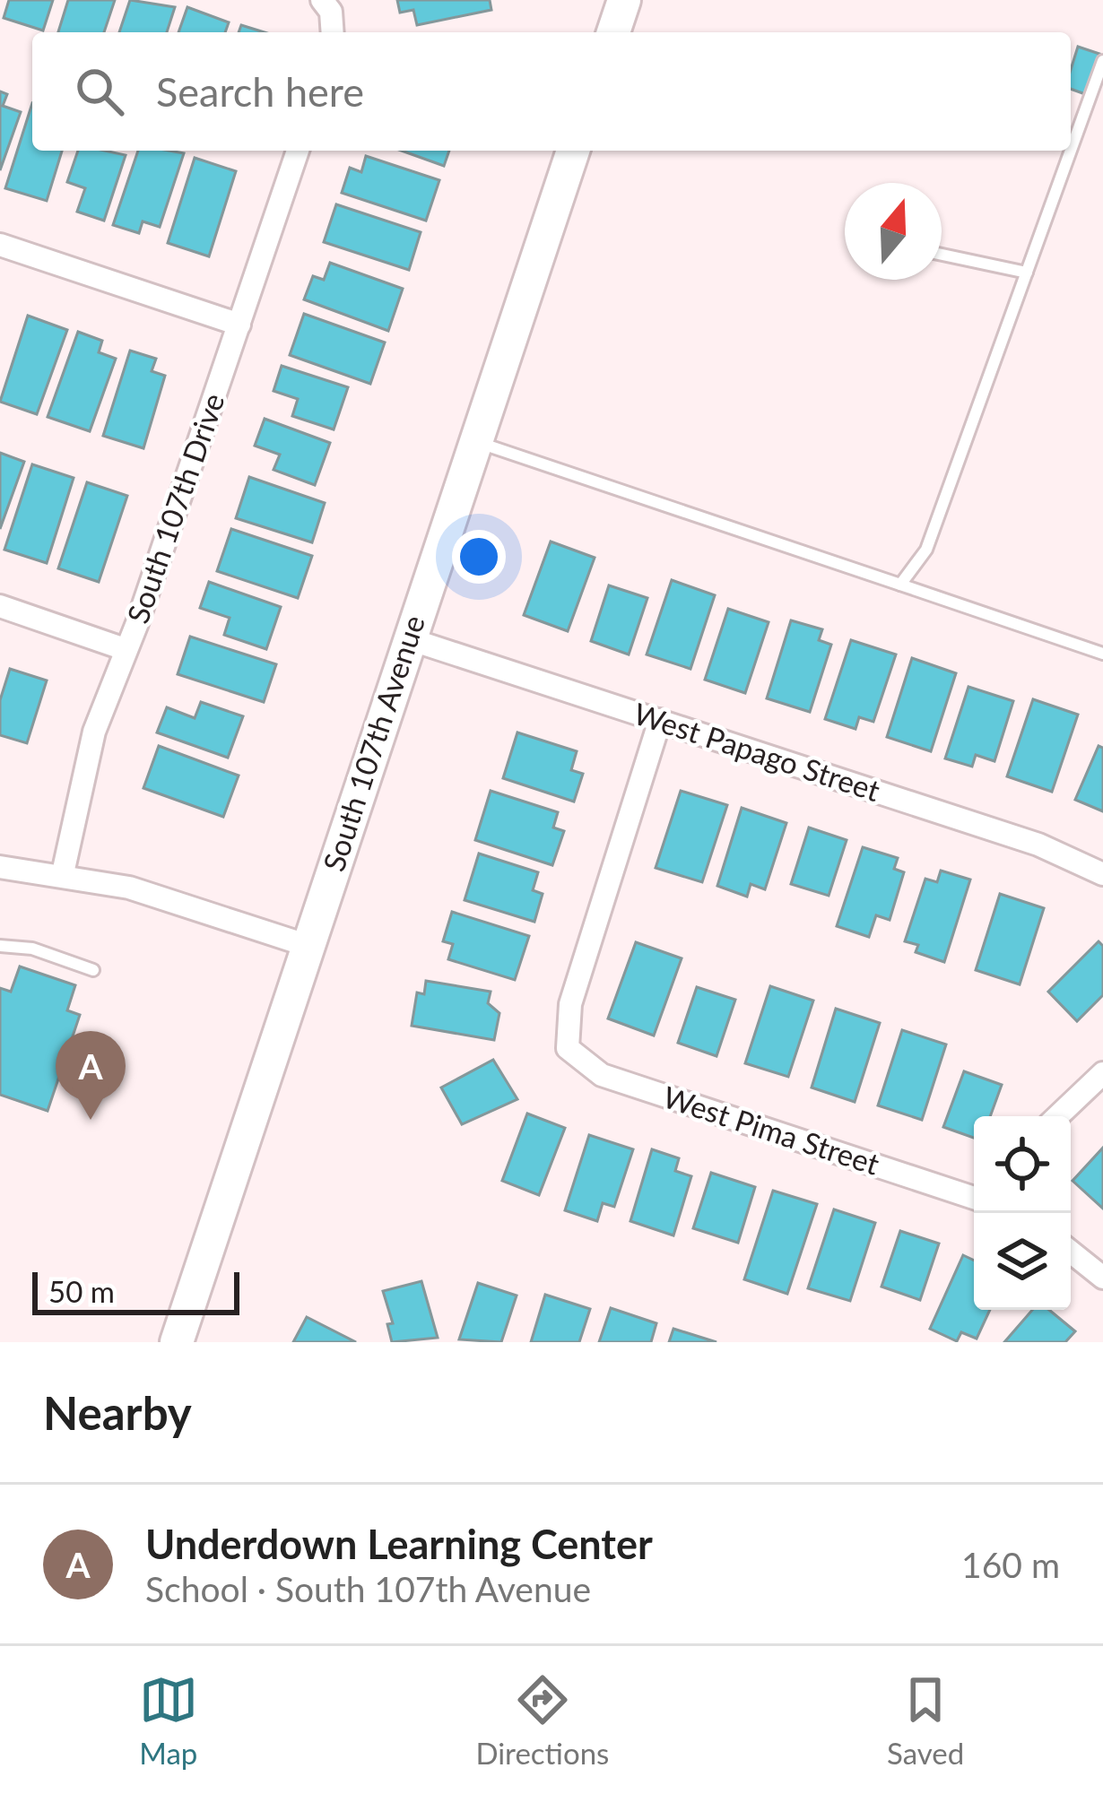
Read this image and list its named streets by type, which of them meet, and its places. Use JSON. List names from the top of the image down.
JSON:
{
  "streets": {
    "main road": ["South 107th Avenue"],
    "street": ["South 107th Drive", "West Papago Street", "West Pima Street"]
  },
  "crossings": [
    ["South 107th Avenue", "West Papago Street"],
    ["West Papago Street", "West Pima Street"]
  ],
  "scale_bar": "50 m",
  "north": "top",
  "page": {
    "search": "Search here",
    "pins": "A",
    "scale": "50 m",
    "heading": "Nearby",
    "list": [
      {
        "mark": "A",
        "name": "Underdown Learning Center",
        "note": "School · South 107th Avenue",
        "value": "160 m"
      }
    ],
    "nav": ["Map", "Directions", "Saved"]
  }
}
